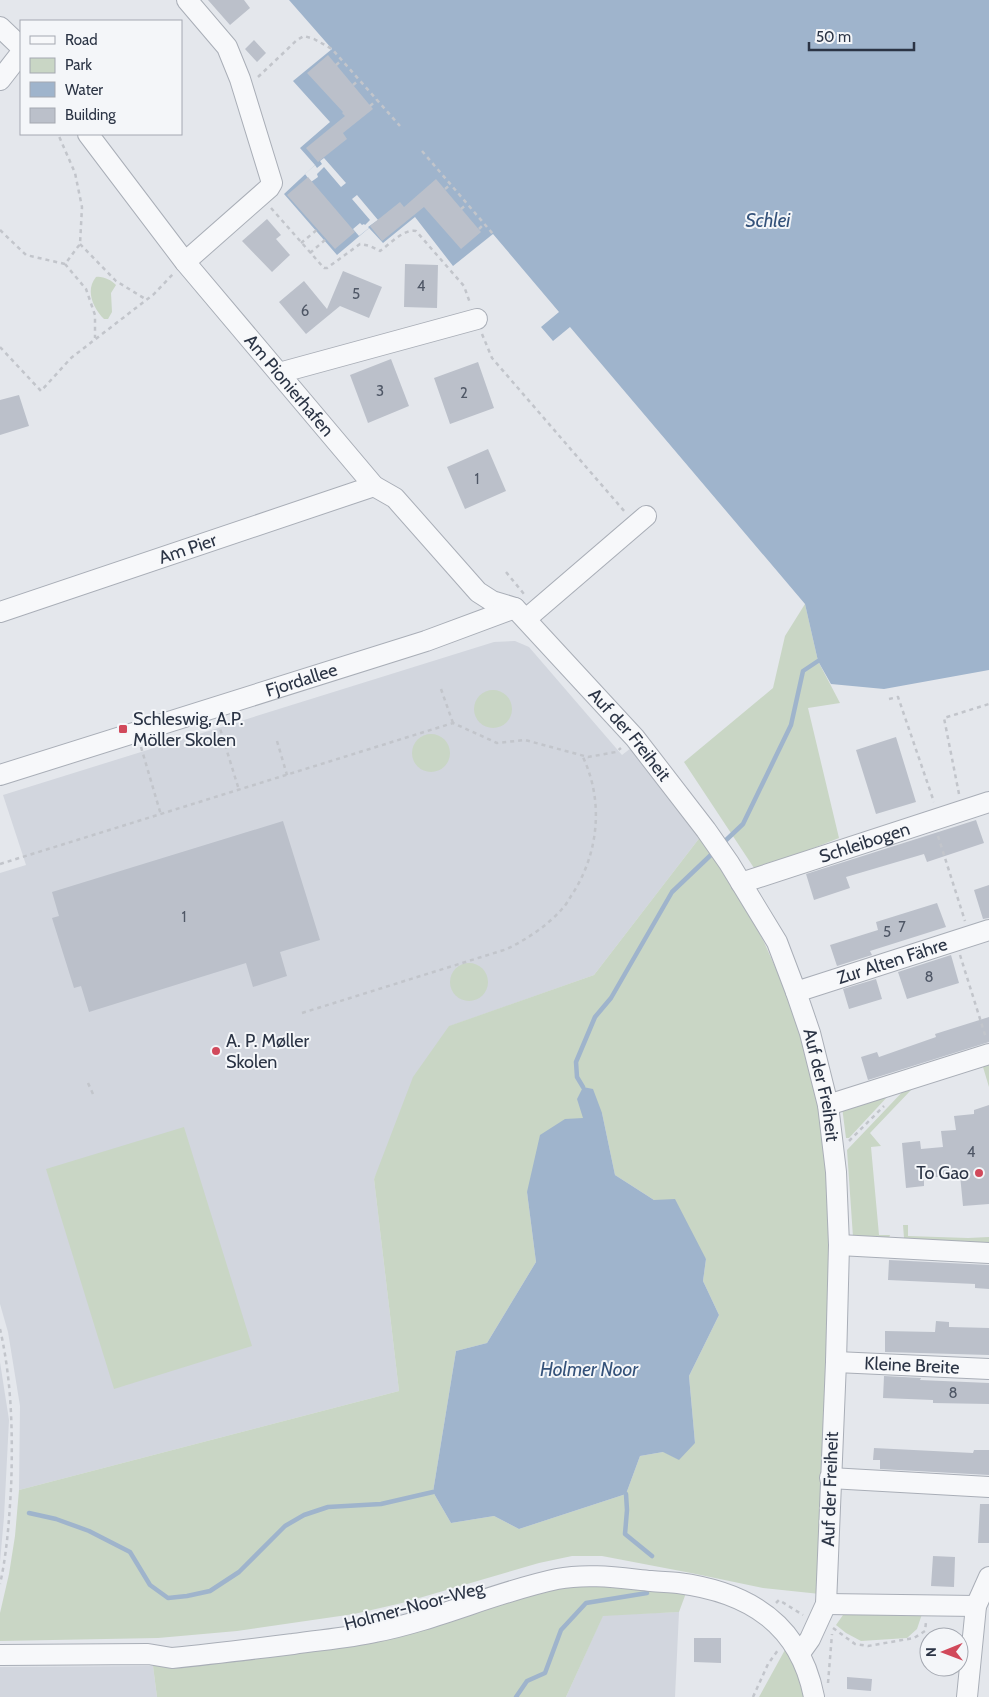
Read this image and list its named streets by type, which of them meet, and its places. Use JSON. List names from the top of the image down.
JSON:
{
  "streets": {
    "street": [
      "Am Pionierhafen",
      "Am Pier",
      "Fjordallee",
      "Auf der Freiheit",
      "Schleibogen",
      "Zur Alten Fähre",
      "Kleine Breite",
      "Holmer-Noor-Weg"
    ]
  },
  "crossings": [
    ["Am Pionierhafen", "Am Pier"],
    ["Am Pionierhafen", "Fjordallee"],
    ["Am Pionierhafen", "Auf der Freiheit"],
    ["Fjordallee", "Auf der Freiheit"],
    ["Auf der Freiheit", "Schleibogen"],
    ["Auf der Freiheit", "Zur Alten Fähre"],
    ["Auf der Freiheit", "Kleine Breite"],
    ["Auf der Freiheit", "Holmer-Noor-Weg"]
  ],
  "water": ["Schlei", "Holmer Noor"],
  "places": {
    "transit": ["Schleswig, A.P. Möller Skolen"],
    "other": ["A. P. Møller Skolen", "To Gao"]
  },
  "house_numbers": [
    "4",
    "5",
    "6",
    "3",
    "2",
    "1",
    "1",
    "7",
    "5",
    "8",
    "4",
    "8"
  ],
  "legend": [
    "Road",
    "Park",
    "Water",
    "Building"
  ],
  "scale_bar": "50 m",
  "north": "left"
}
